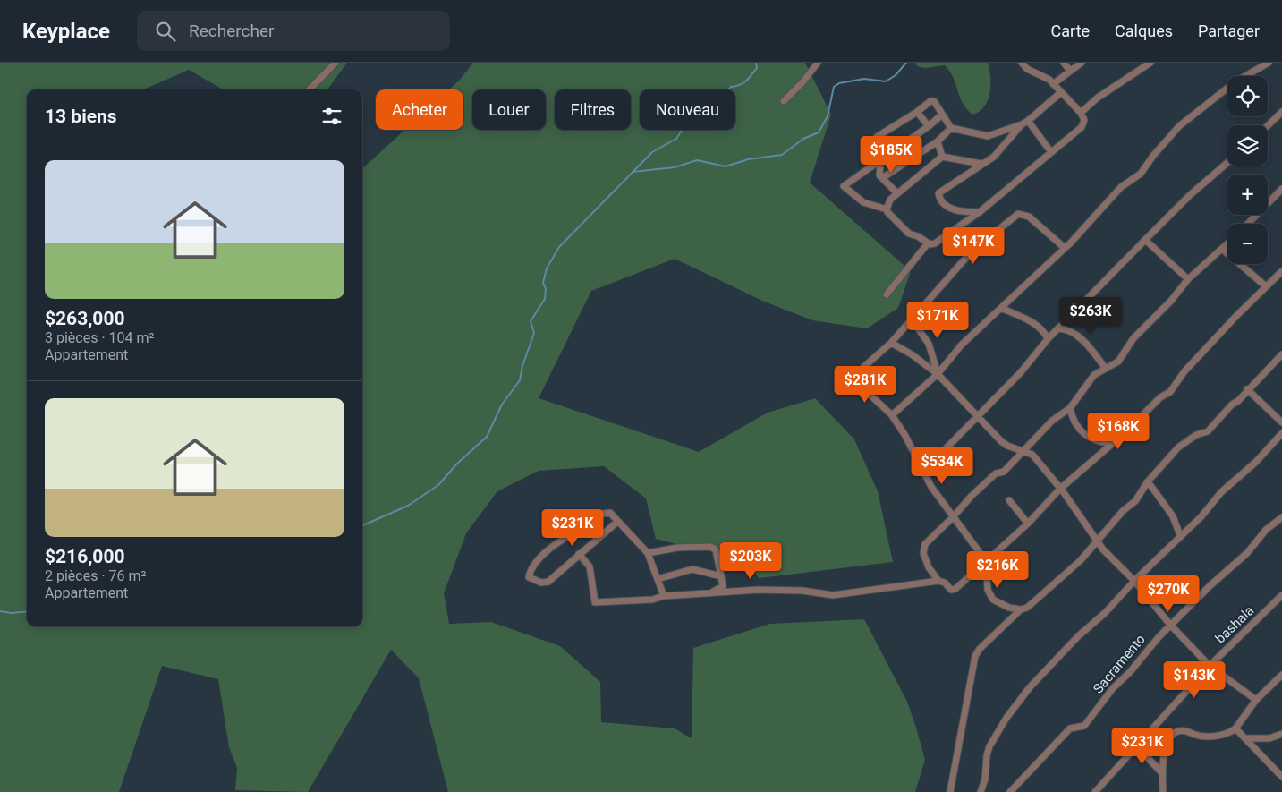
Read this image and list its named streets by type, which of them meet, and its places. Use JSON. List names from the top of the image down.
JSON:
{
  "streets": {
    "street": ["bashala", "Sacramento"]
  },
  "page": {
    "header": "Keyplace",
    "search": "Rechercher",
    "nav": ["Carte", "Calques", "Partager"],
    "map_buttons": ["+", "−"],
    "chip": [
      "Acheter",
      "Louer",
      "Filtres",
      "Nouveau"
    ],
    "heading": "13 biens",
    "price": [
      "$185K",
      "$147K",
      "$263K",
      "$171K",
      "$281K",
      "$168K",
      "$534K",
      "$231K",
      "$203K",
      "$216K",
      "$270K",
      "$143K",
      "$231K"
    ],
    "list": [
      {
        "name": "$263,000",
        "note": "3 pièces · 104 m² · Appartement"
      },
      {
        "name": "$216,000",
        "note": "2 pièces · 76 m² · Appartement"
      }
    ]
  }
}
